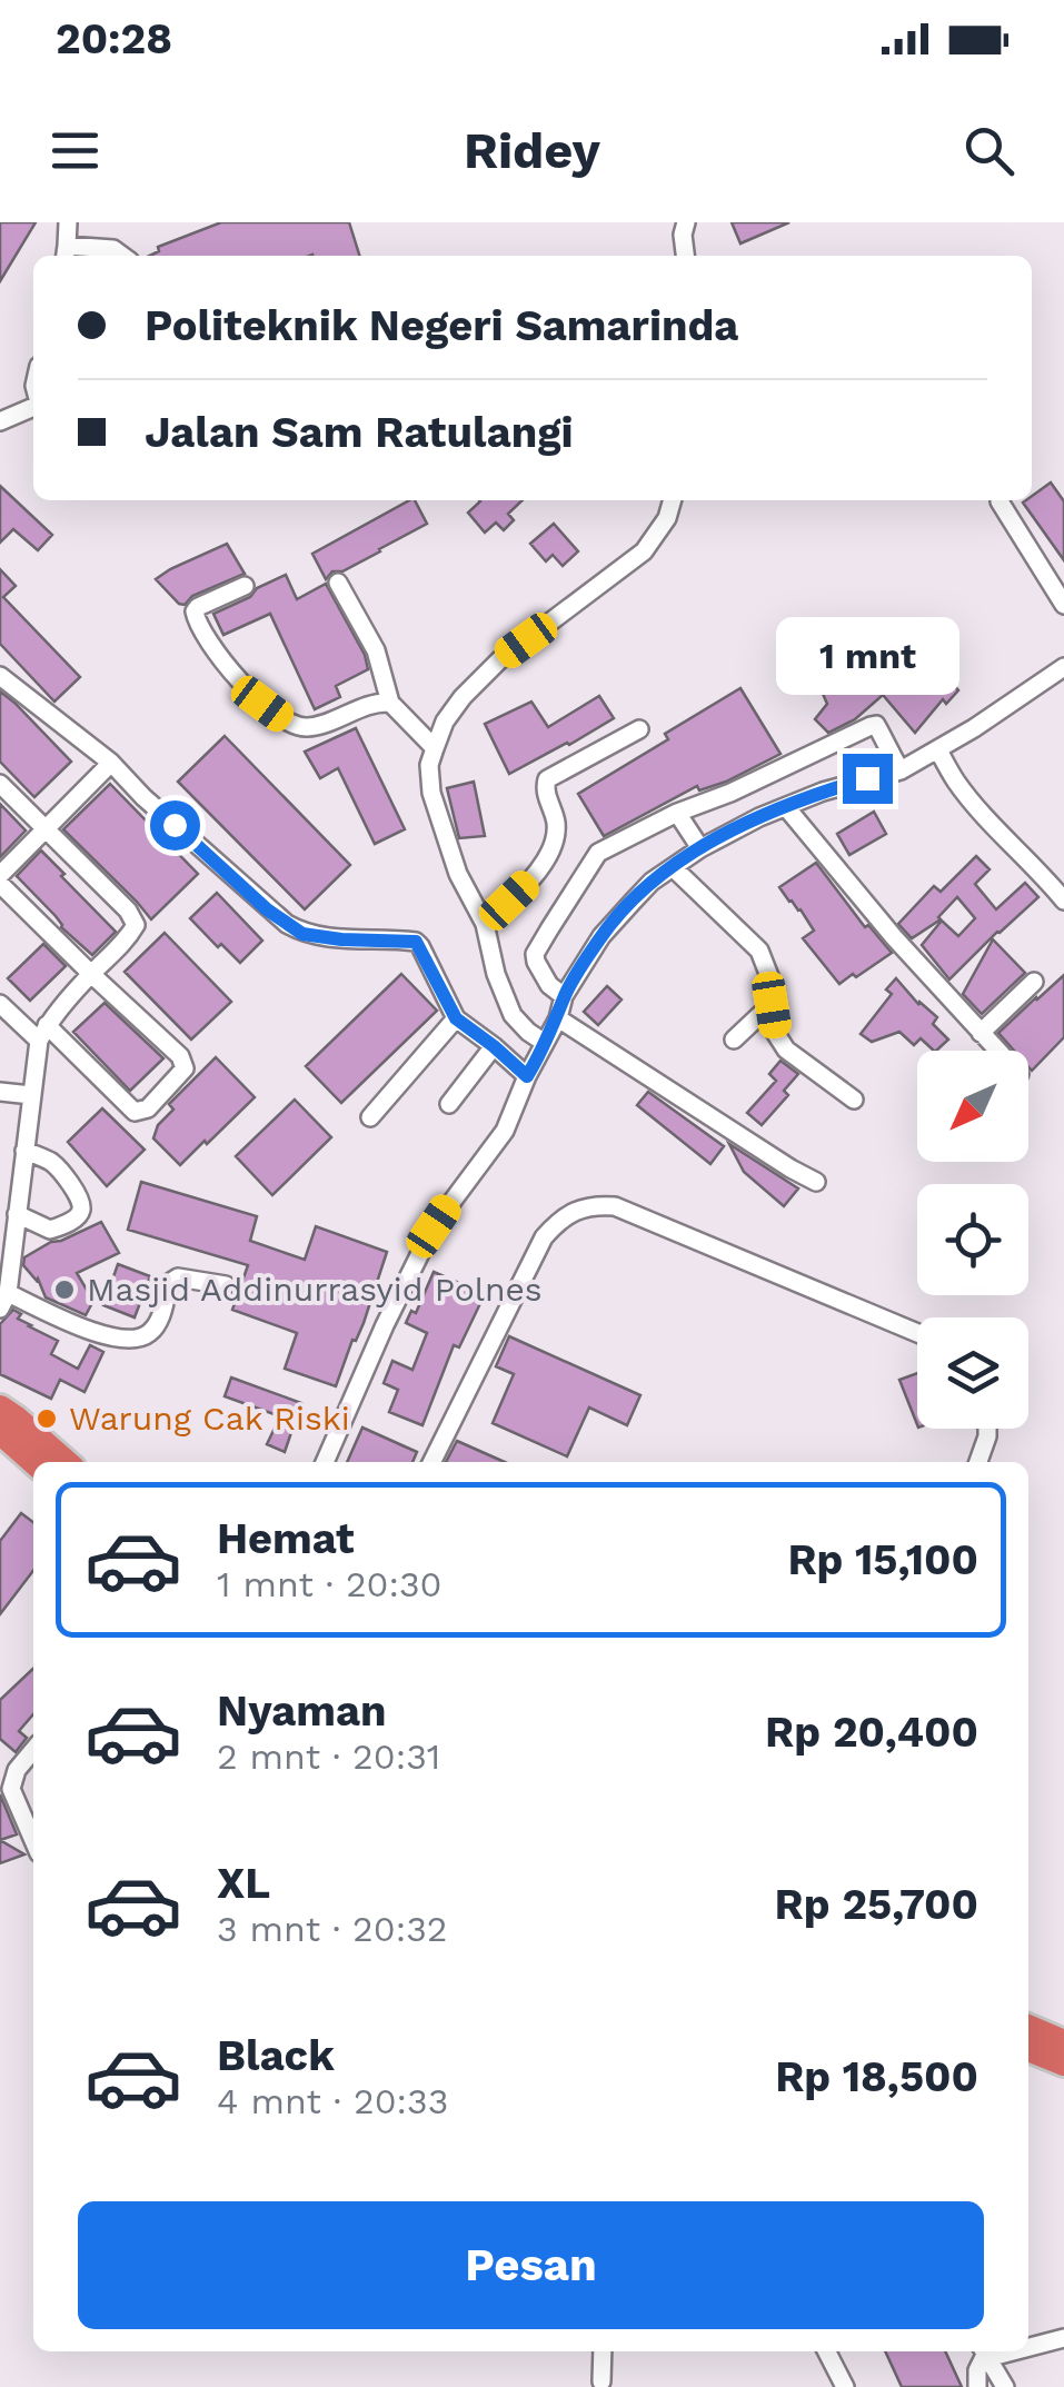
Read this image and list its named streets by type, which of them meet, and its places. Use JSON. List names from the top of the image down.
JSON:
{
  "places": ["Masjid Addinurrasyid Polnes", "Warung Cak Riski"],
  "north": "bottom left",
  "page": {
    "status": "20:28",
    "header": "Ridey",
    "banner": ["Politeknik Negeri Samarinda", "Jalan Sam Ratulangi"],
    "bubble": "1 mnt",
    "list": [
      {
        "name": "Hemat",
        "note": "1 mnt · 20:30",
        "value": "Rp 15,100"
      },
      {
        "name": "Nyaman",
        "note": "2 mnt · 20:31",
        "value": "Rp 20,400"
      },
      {
        "name": "XL",
        "note": "3 mnt · 20:32",
        "value": "Rp 25,700"
      },
      {
        "name": "Black",
        "note": "4 mnt · 20:33",
        "value": "Rp 18,500"
      }
    ],
    "buttons": "Pesan"
  }
}
